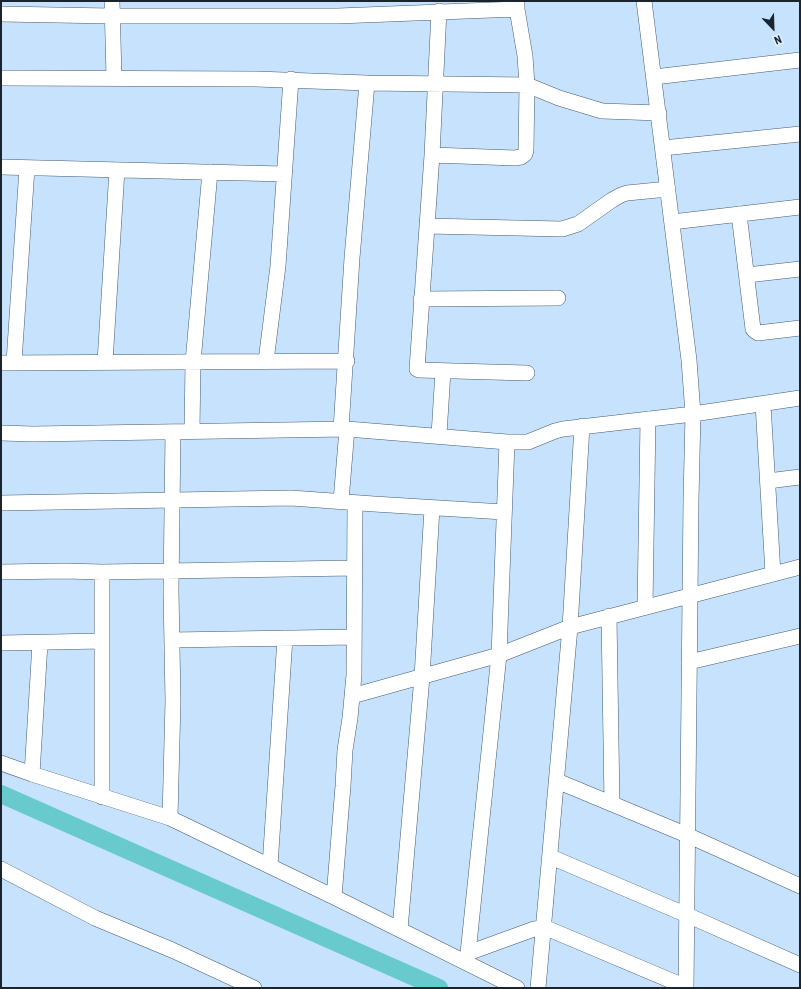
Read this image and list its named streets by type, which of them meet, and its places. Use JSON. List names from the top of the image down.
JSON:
{
  "north": "bottom right"
}
